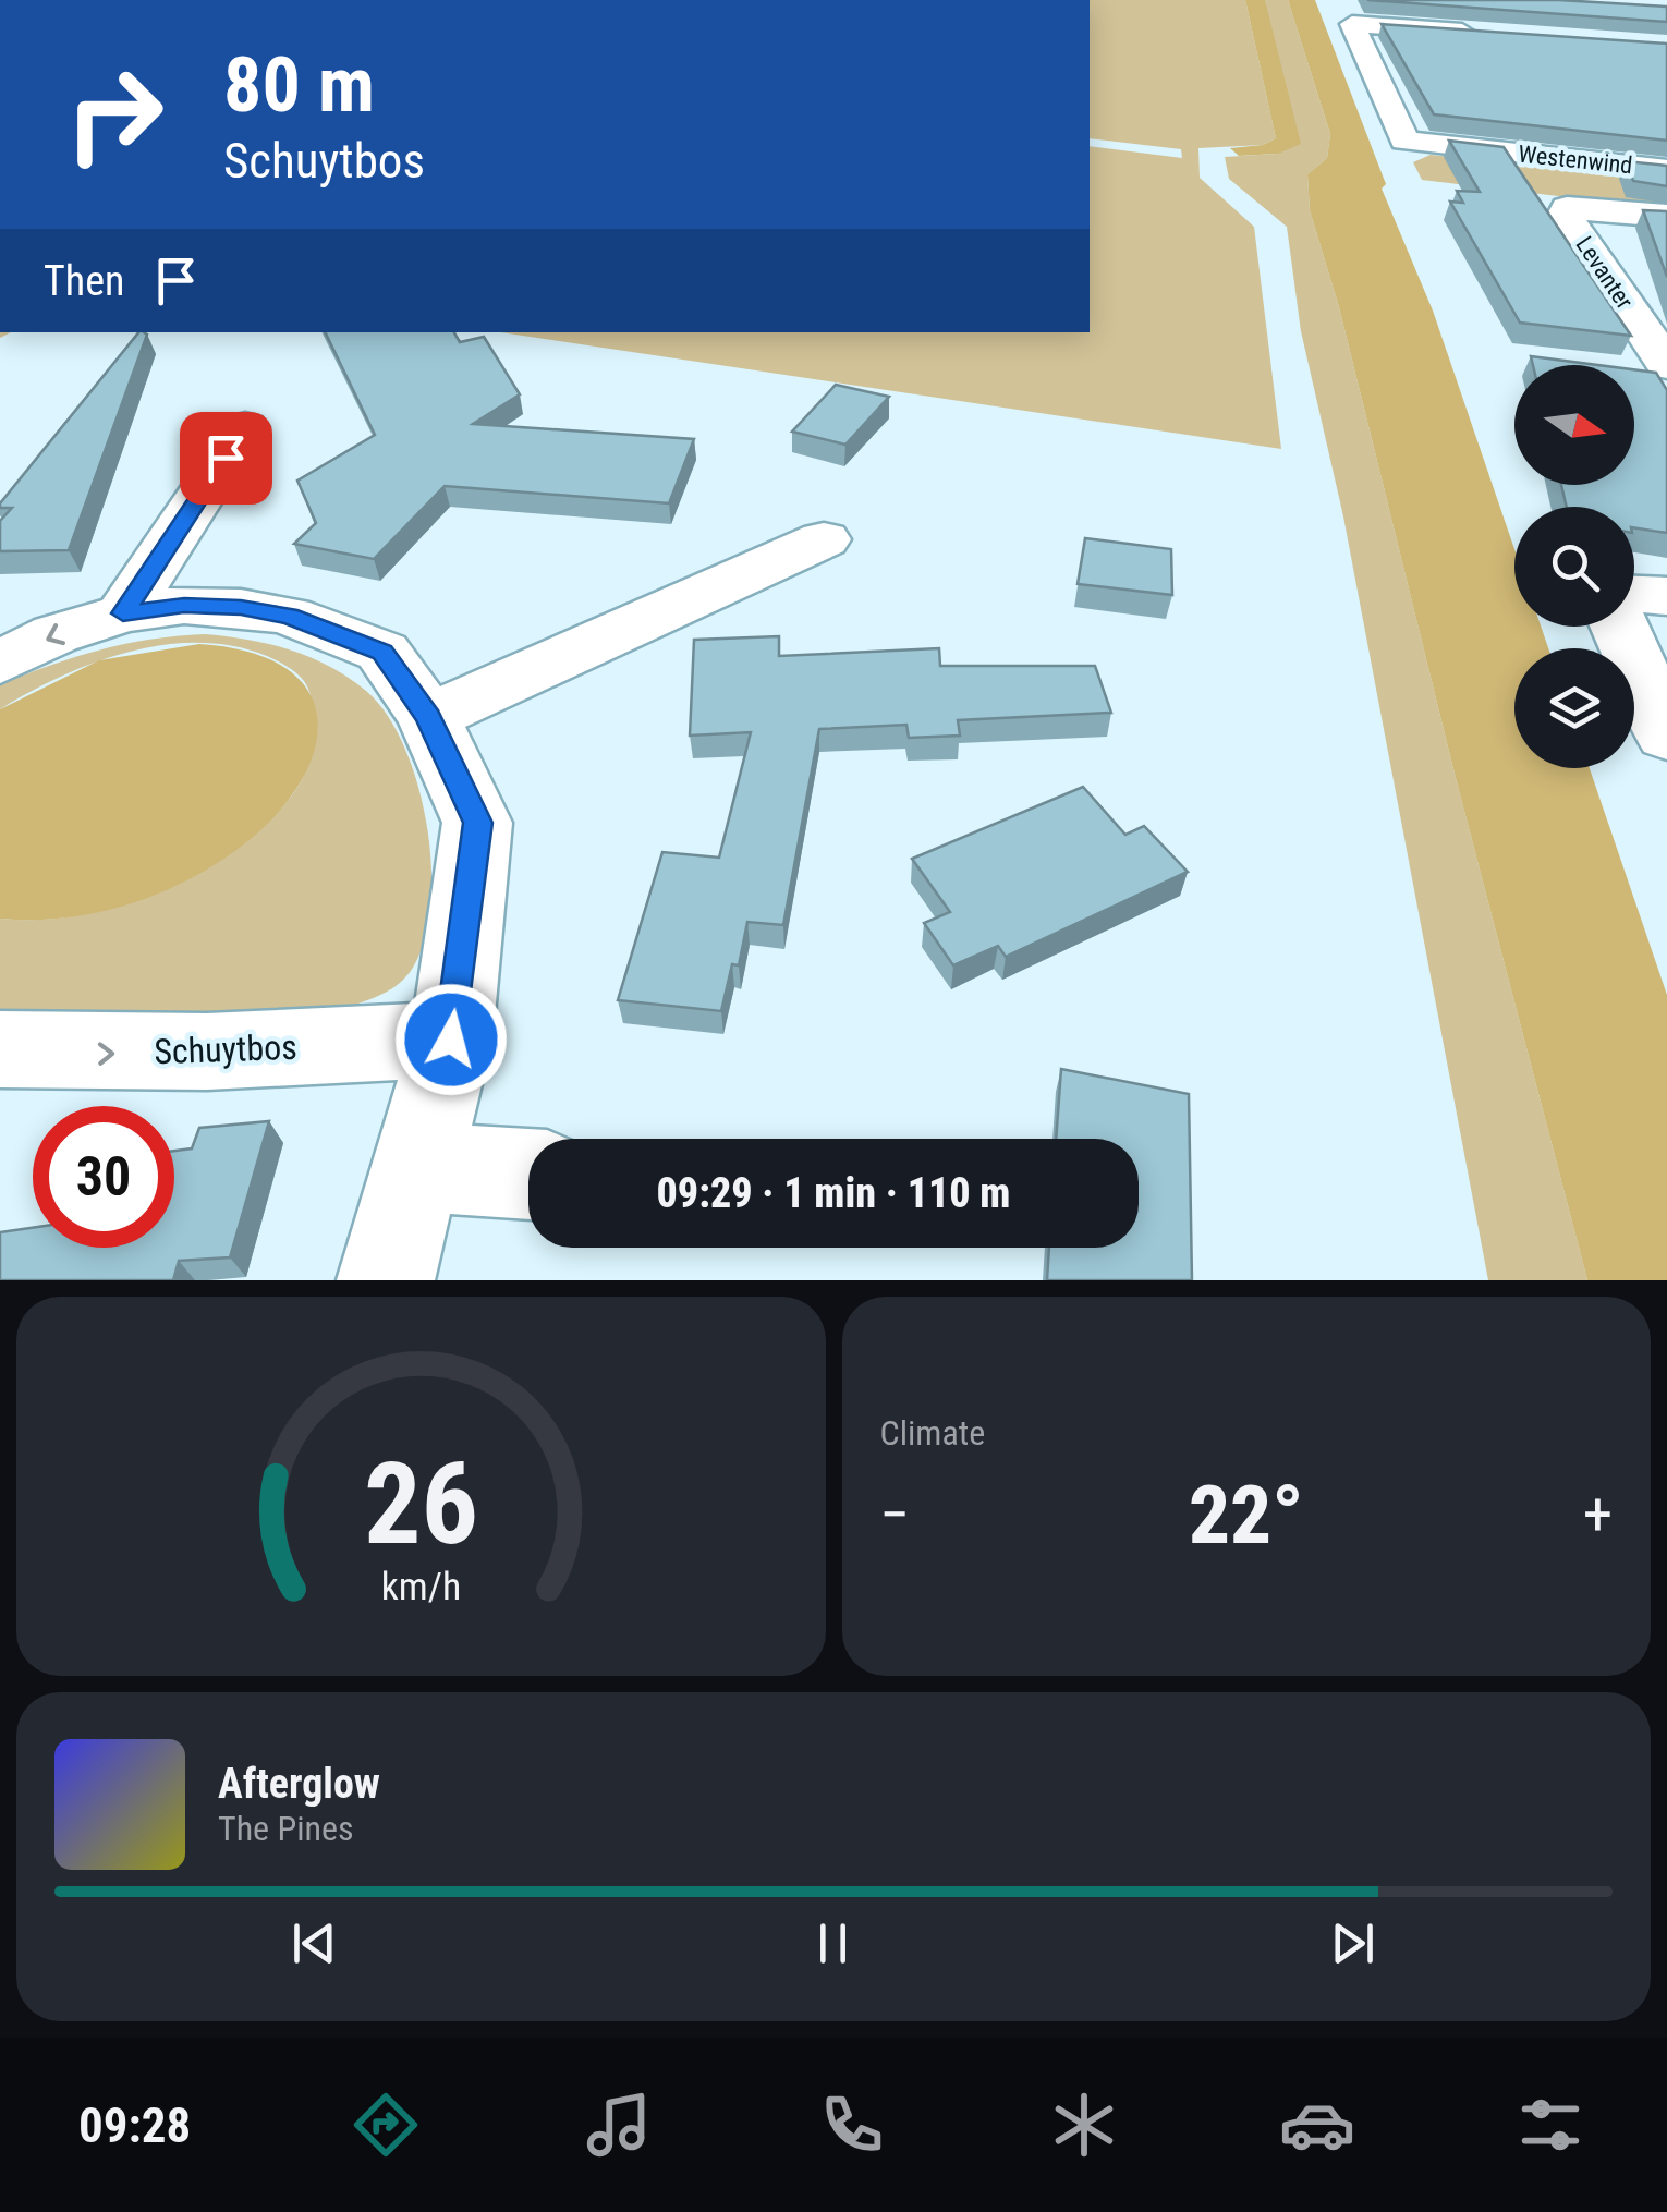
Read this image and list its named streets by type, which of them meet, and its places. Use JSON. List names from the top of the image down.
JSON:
{
  "streets": {
    "street": ["Westenwind", "Levanter", "Schuytbos"]
  },
  "north": "right",
  "page": {
    "turn": ["80 m", "Schuytbos"],
    "then": "Then",
    "limit": "30",
    "trip": "09:29 · 1 min · 110 m",
    "tile": "Climate",
    "heat": ["−", "22°", "+"],
    "song": ["Afterglow", "The Pines"],
    "tabs": "09:28",
    "gauge": ["26", "km/h"]
  }
}
